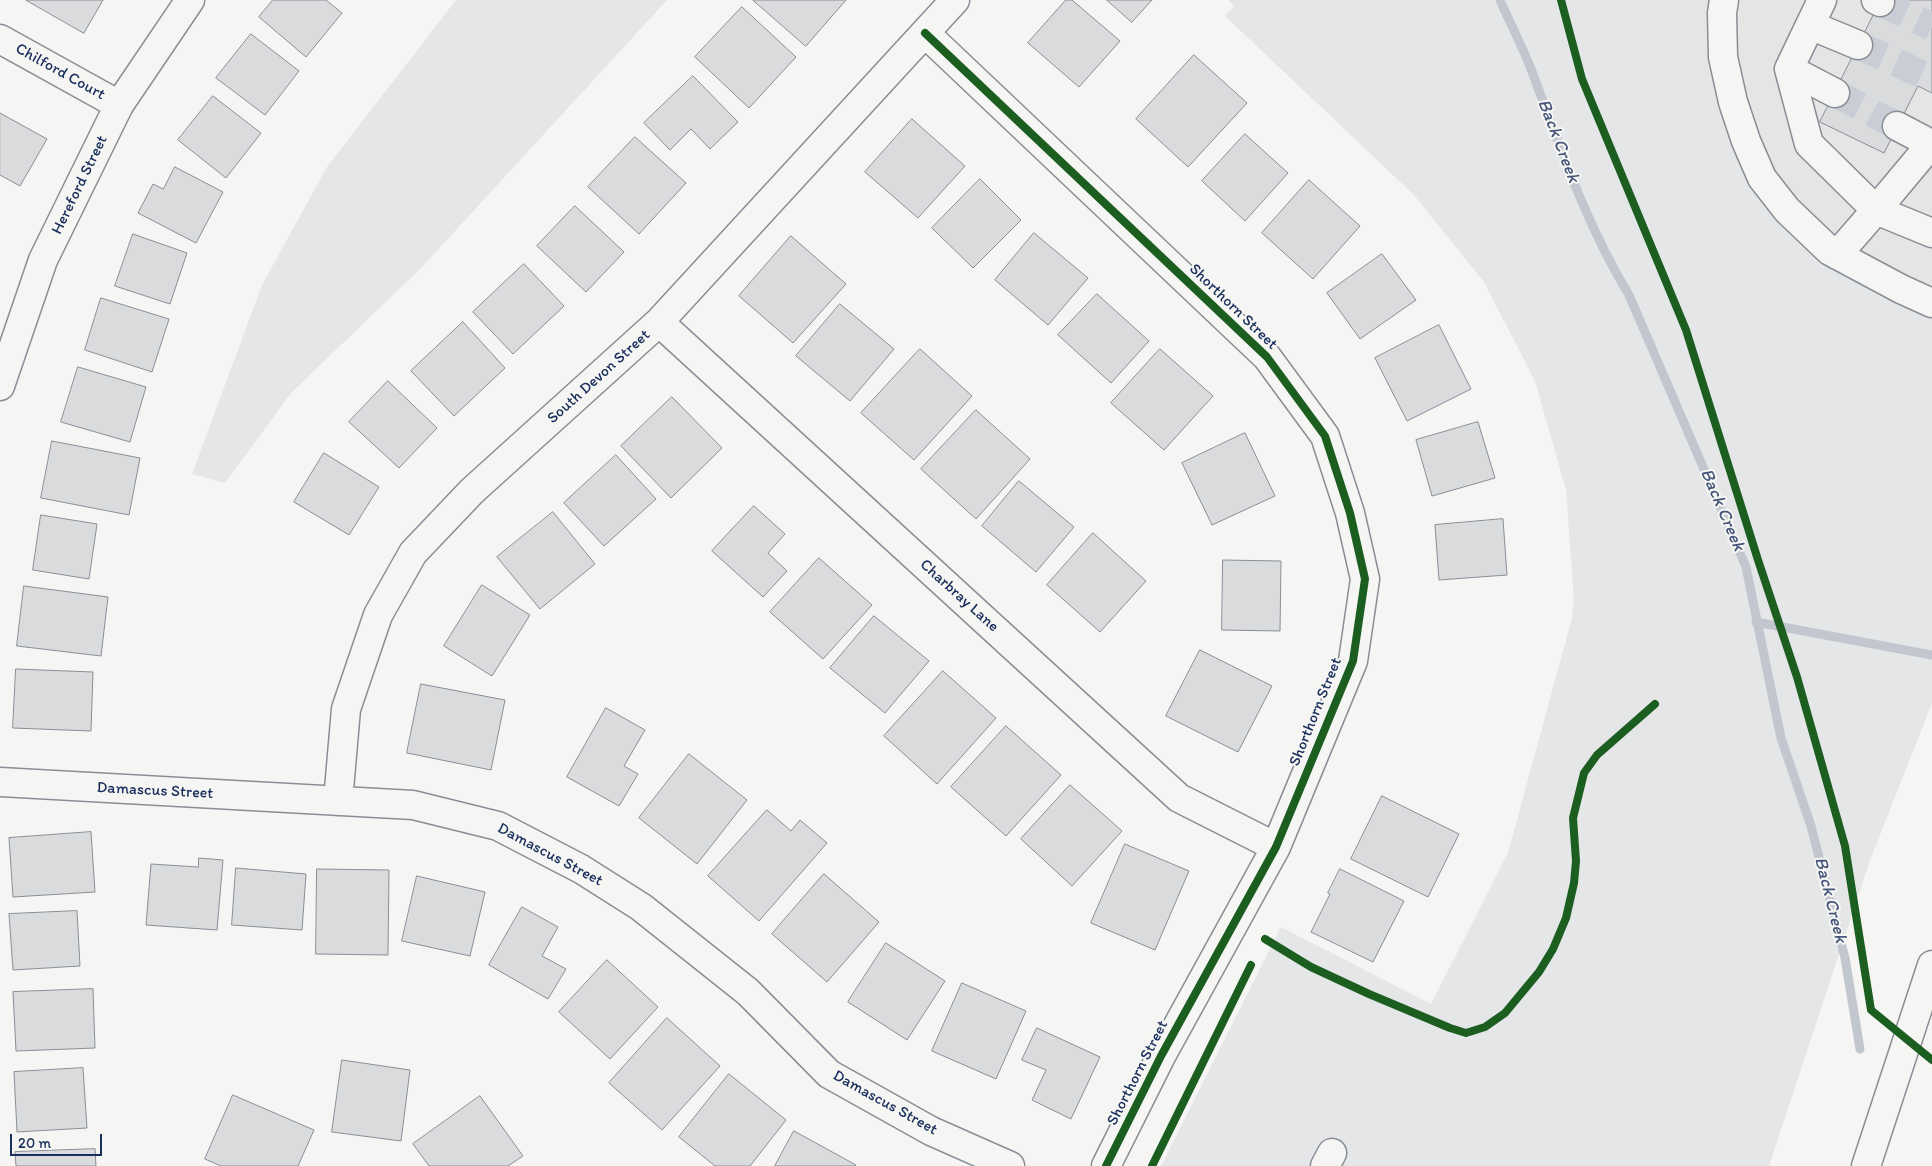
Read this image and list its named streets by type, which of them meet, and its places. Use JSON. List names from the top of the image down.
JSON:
{
  "streets": {
    "street": [
      "Chilford Court",
      "Hereford Street",
      "Shorthorn Street",
      "South Devon Street",
      "Charbray Lane",
      "Damascus Street"
    ]
  },
  "crossings": [
    ["Chilford Court", "Hereford Street"],
    ["Shorthorn Street", "South Devon Street"],
    ["Shorthorn Street", "Charbray Lane"],
    ["South Devon Street", "Charbray Lane"],
    ["South Devon Street", "Damascus Street"]
  ],
  "water": ["Back Creek"],
  "scale_bar": "20 m"
}
